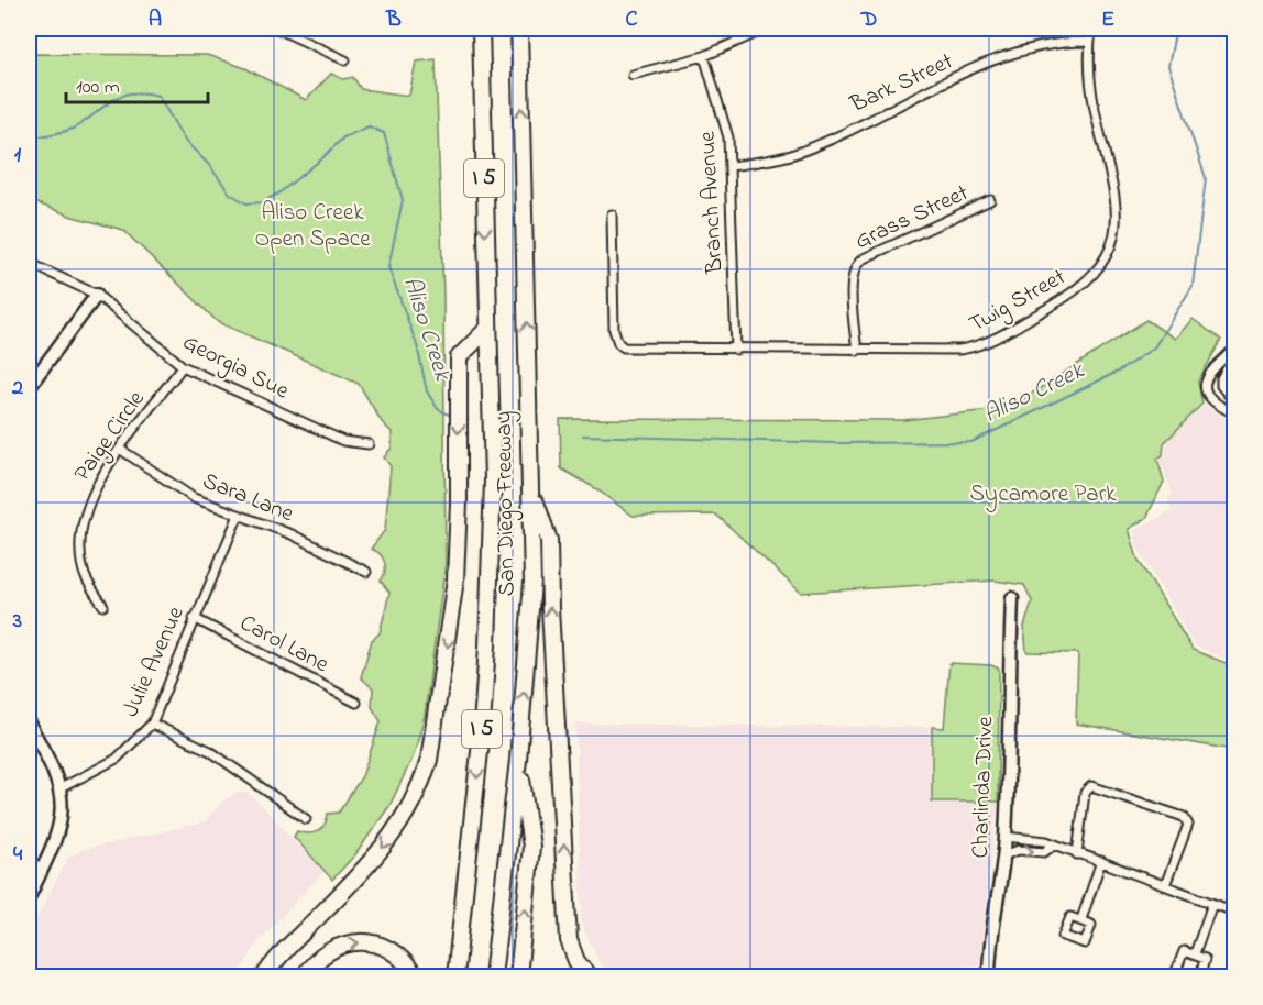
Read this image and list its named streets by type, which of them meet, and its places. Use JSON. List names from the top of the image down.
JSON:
{
  "streets": {
    "highway": ["I 5", "San Diego Freeway"],
    "street": [
      "Bark Street",
      "Branch Avenue",
      "Grass Street",
      "Twig Street",
      "Georgia Sue",
      "Paige Circle",
      "Sara Lane",
      "Carol Lane",
      "Julie Avenue",
      "Charlinda Drive"
    ]
  },
  "crossings": [
    ["Bark Street", "Branch Avenue"],
    ["Bark Street", "Twig Street"],
    ["Branch Avenue", "Twig Street"],
    ["Grass Street", "Twig Street"],
    ["Georgia Sue", "Paige Circle"],
    ["Paige Circle", "Sara Lane"],
    ["Sara Lane", "Julie Avenue"],
    ["Carol Lane", "Julie Avenue"]
  ],
  "water": ["Aliso Creek"],
  "parks": ["Aliso Creek Open Space", "Sycamore Park"],
  "scale_bar": "100 m",
  "grid": {
    "columns": [
      "A",
      "B",
      "C",
      "D",
      "E"
    ],
    "rows": [
      "1",
      "2",
      "3",
      "4"
    ]
  }
}
